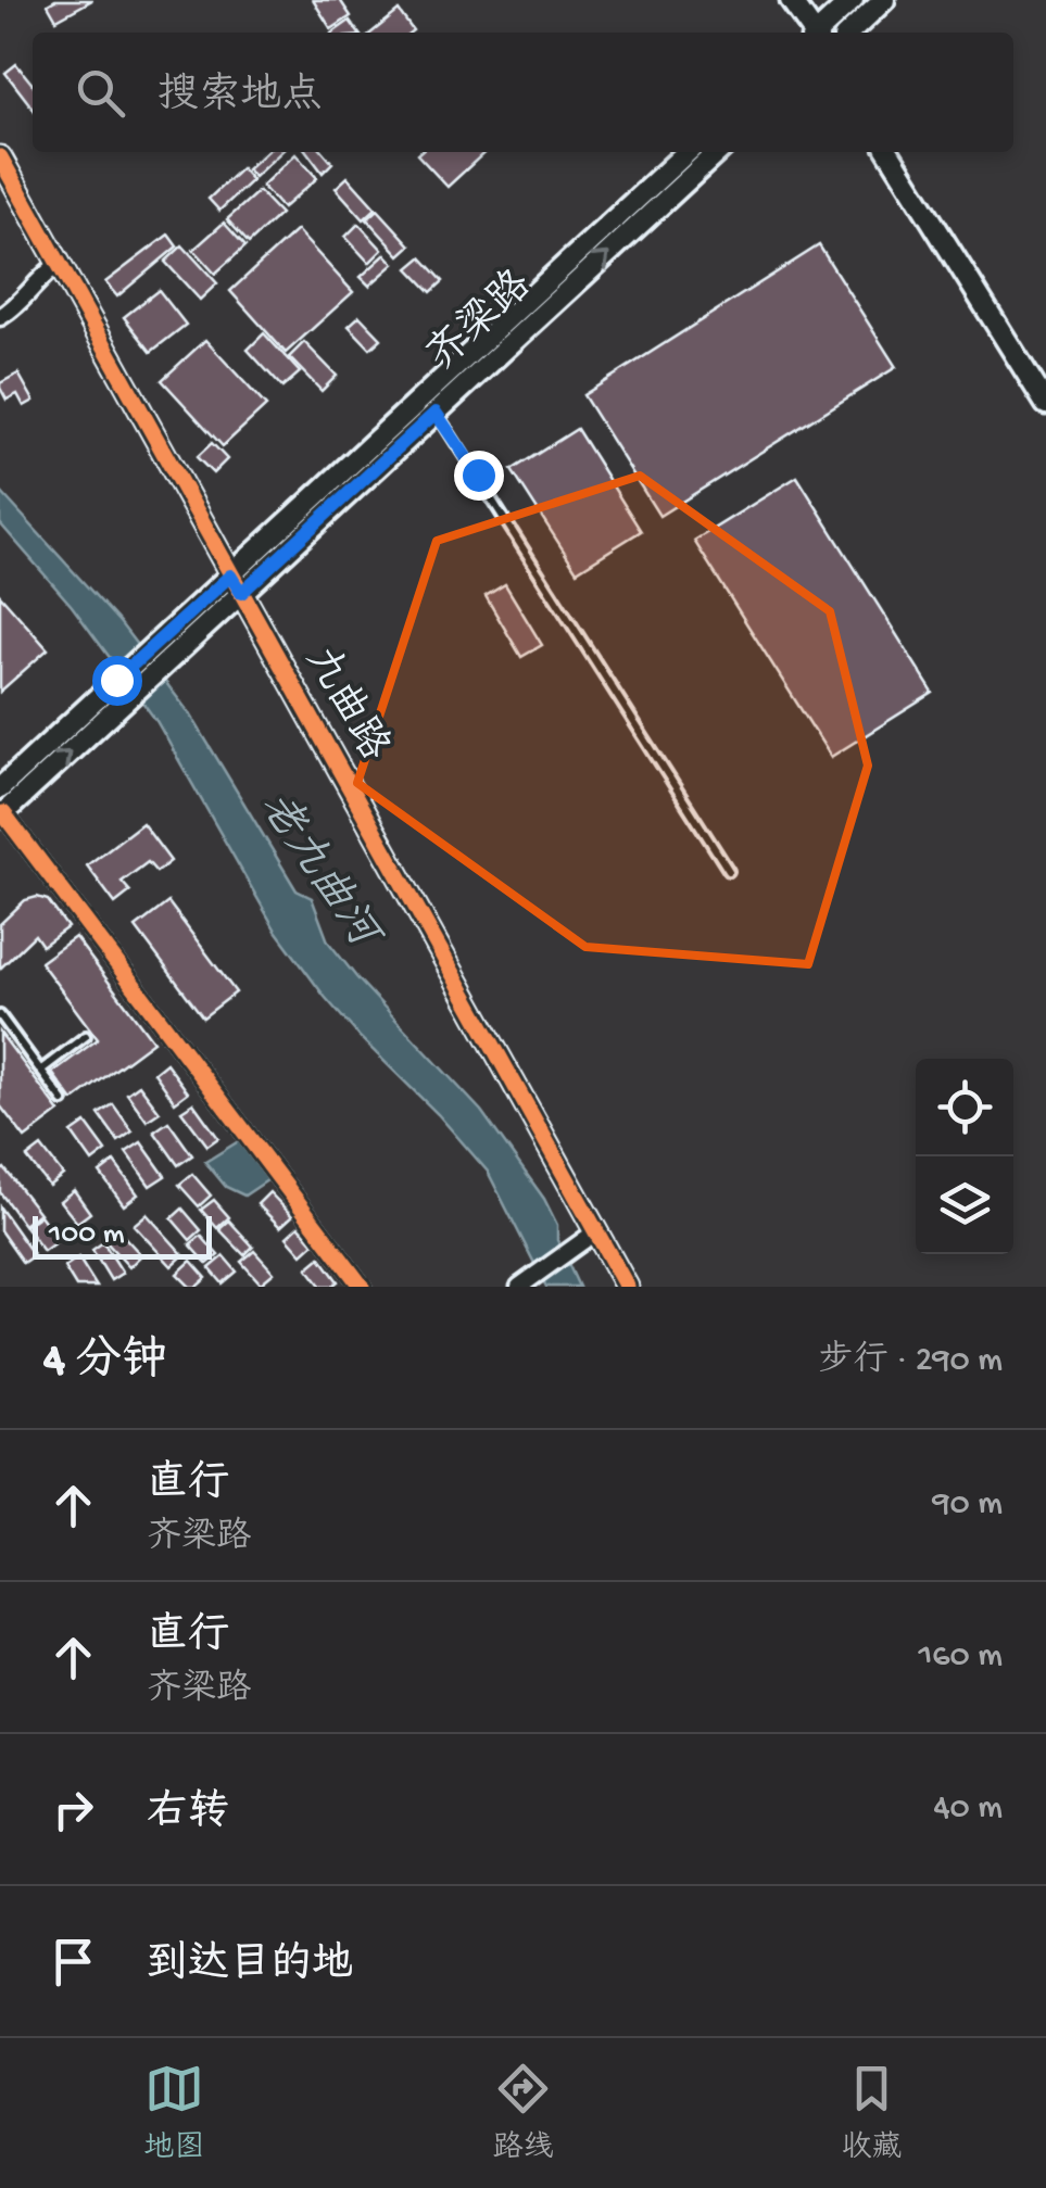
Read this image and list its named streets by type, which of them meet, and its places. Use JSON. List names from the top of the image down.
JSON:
{
  "streets": {
    "main road": ["齐梁路", "九曲路"]
  },
  "crossings": [
    ["齐梁路", "九曲路"]
  ],
  "water": ["老九曲河"],
  "scale_bar": "100 m",
  "page": {
    "search": "搜索地点",
    "scale": "100 m",
    "heading": ["4 分钟", "步行 · 290 m"],
    "list": [
      ["直行", "齐梁路", "90 m"],
      ["直行", "齐梁路", "160 m"],
      ["右转", "40 m"],
      "到达目的地"
    ],
    "nav": ["地图", "路线", "收藏"]
  }
}
